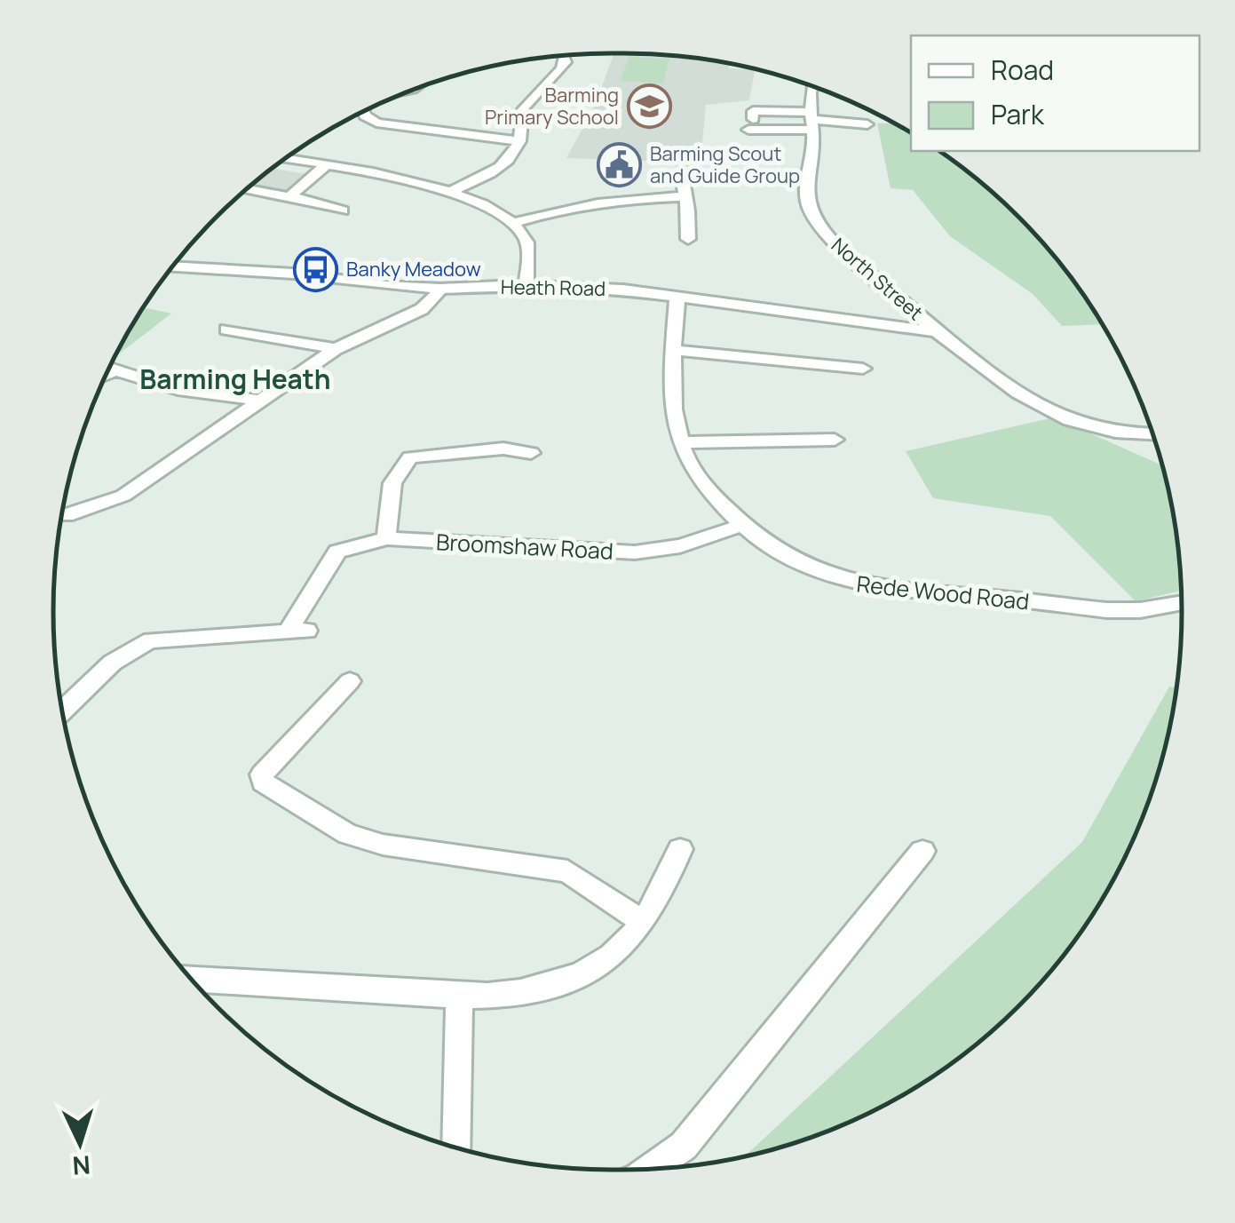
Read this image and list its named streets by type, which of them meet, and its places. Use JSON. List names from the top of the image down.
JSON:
{
  "streets": {
    "street": [
      "North Street",
      "Heath Road",
      "Broomshaw Road",
      "Rede Wood Road"
    ]
  },
  "crossings": [
    ["North Street", "Heath Road"],
    ["Heath Road", "Rede Wood Road"],
    ["Broomshaw Road", "Rede Wood Road"]
  ],
  "districts": ["Barming Heath"],
  "places": {
    "school or university": ["Barming Primary School"],
    "public building": ["Barming Scout and Guide Group"],
    "bus stop": ["Banky Meadow"]
  },
  "legend": ["Road", "Park"],
  "north": "bottom"
}
